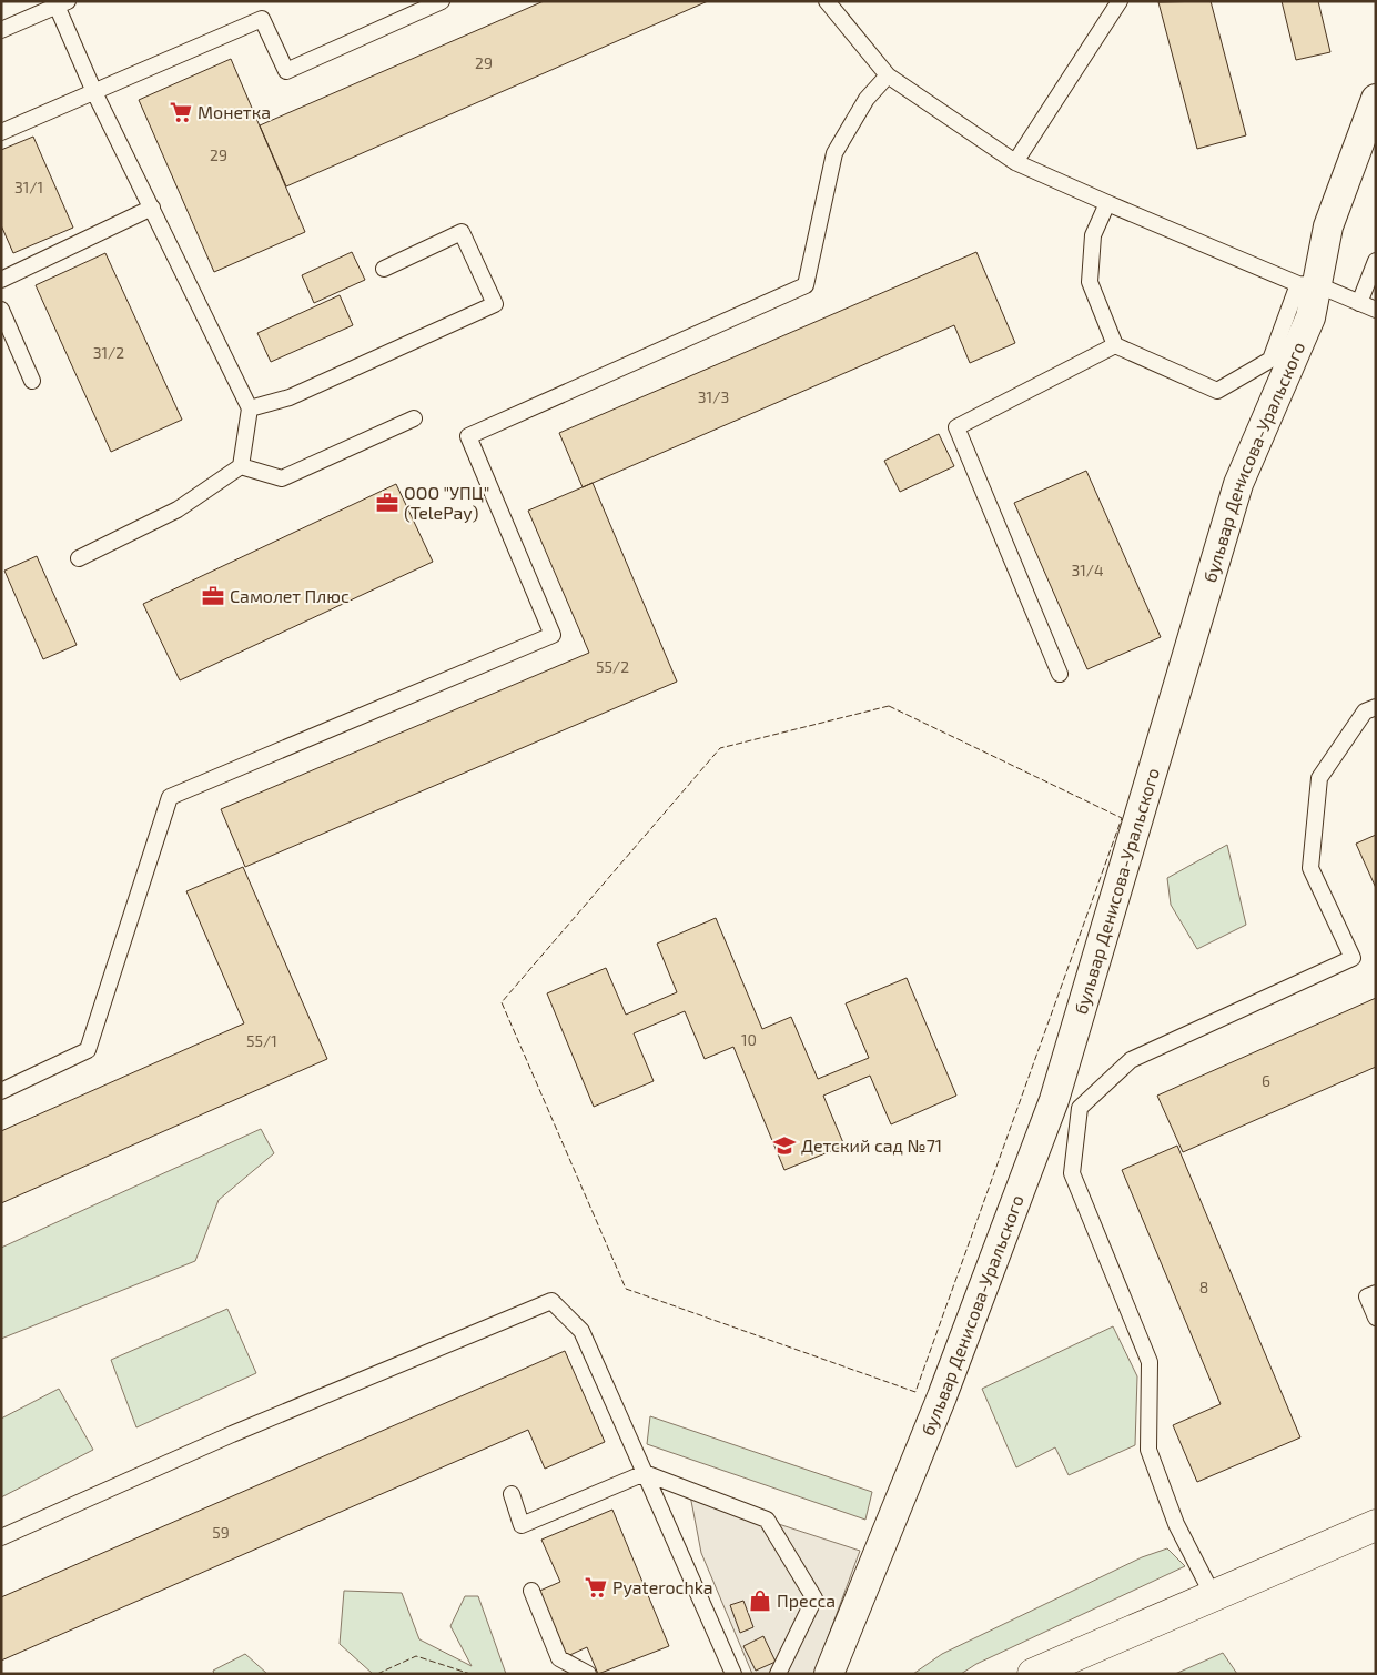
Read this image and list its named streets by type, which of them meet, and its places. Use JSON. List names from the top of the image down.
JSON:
{
  "streets": {
    "street": ["бульвар Денисова-Уральского"]
  },
  "places": {
    "supermarket": ["Монетка", "Pyaterochka"],
    "office": ["ООО \"УПЦ\" (TelePay)", "Самолет Плюс"],
    "school or university": ["Детский сад №71"],
    "shop": ["Пресса"]
  },
  "house_numbers": [
    "29",
    "29",
    "31/1",
    "31/2",
    "31/3",
    "31/4",
    "55/2",
    "10",
    "55/1",
    "6",
    "8",
    "59"
  ]
}
